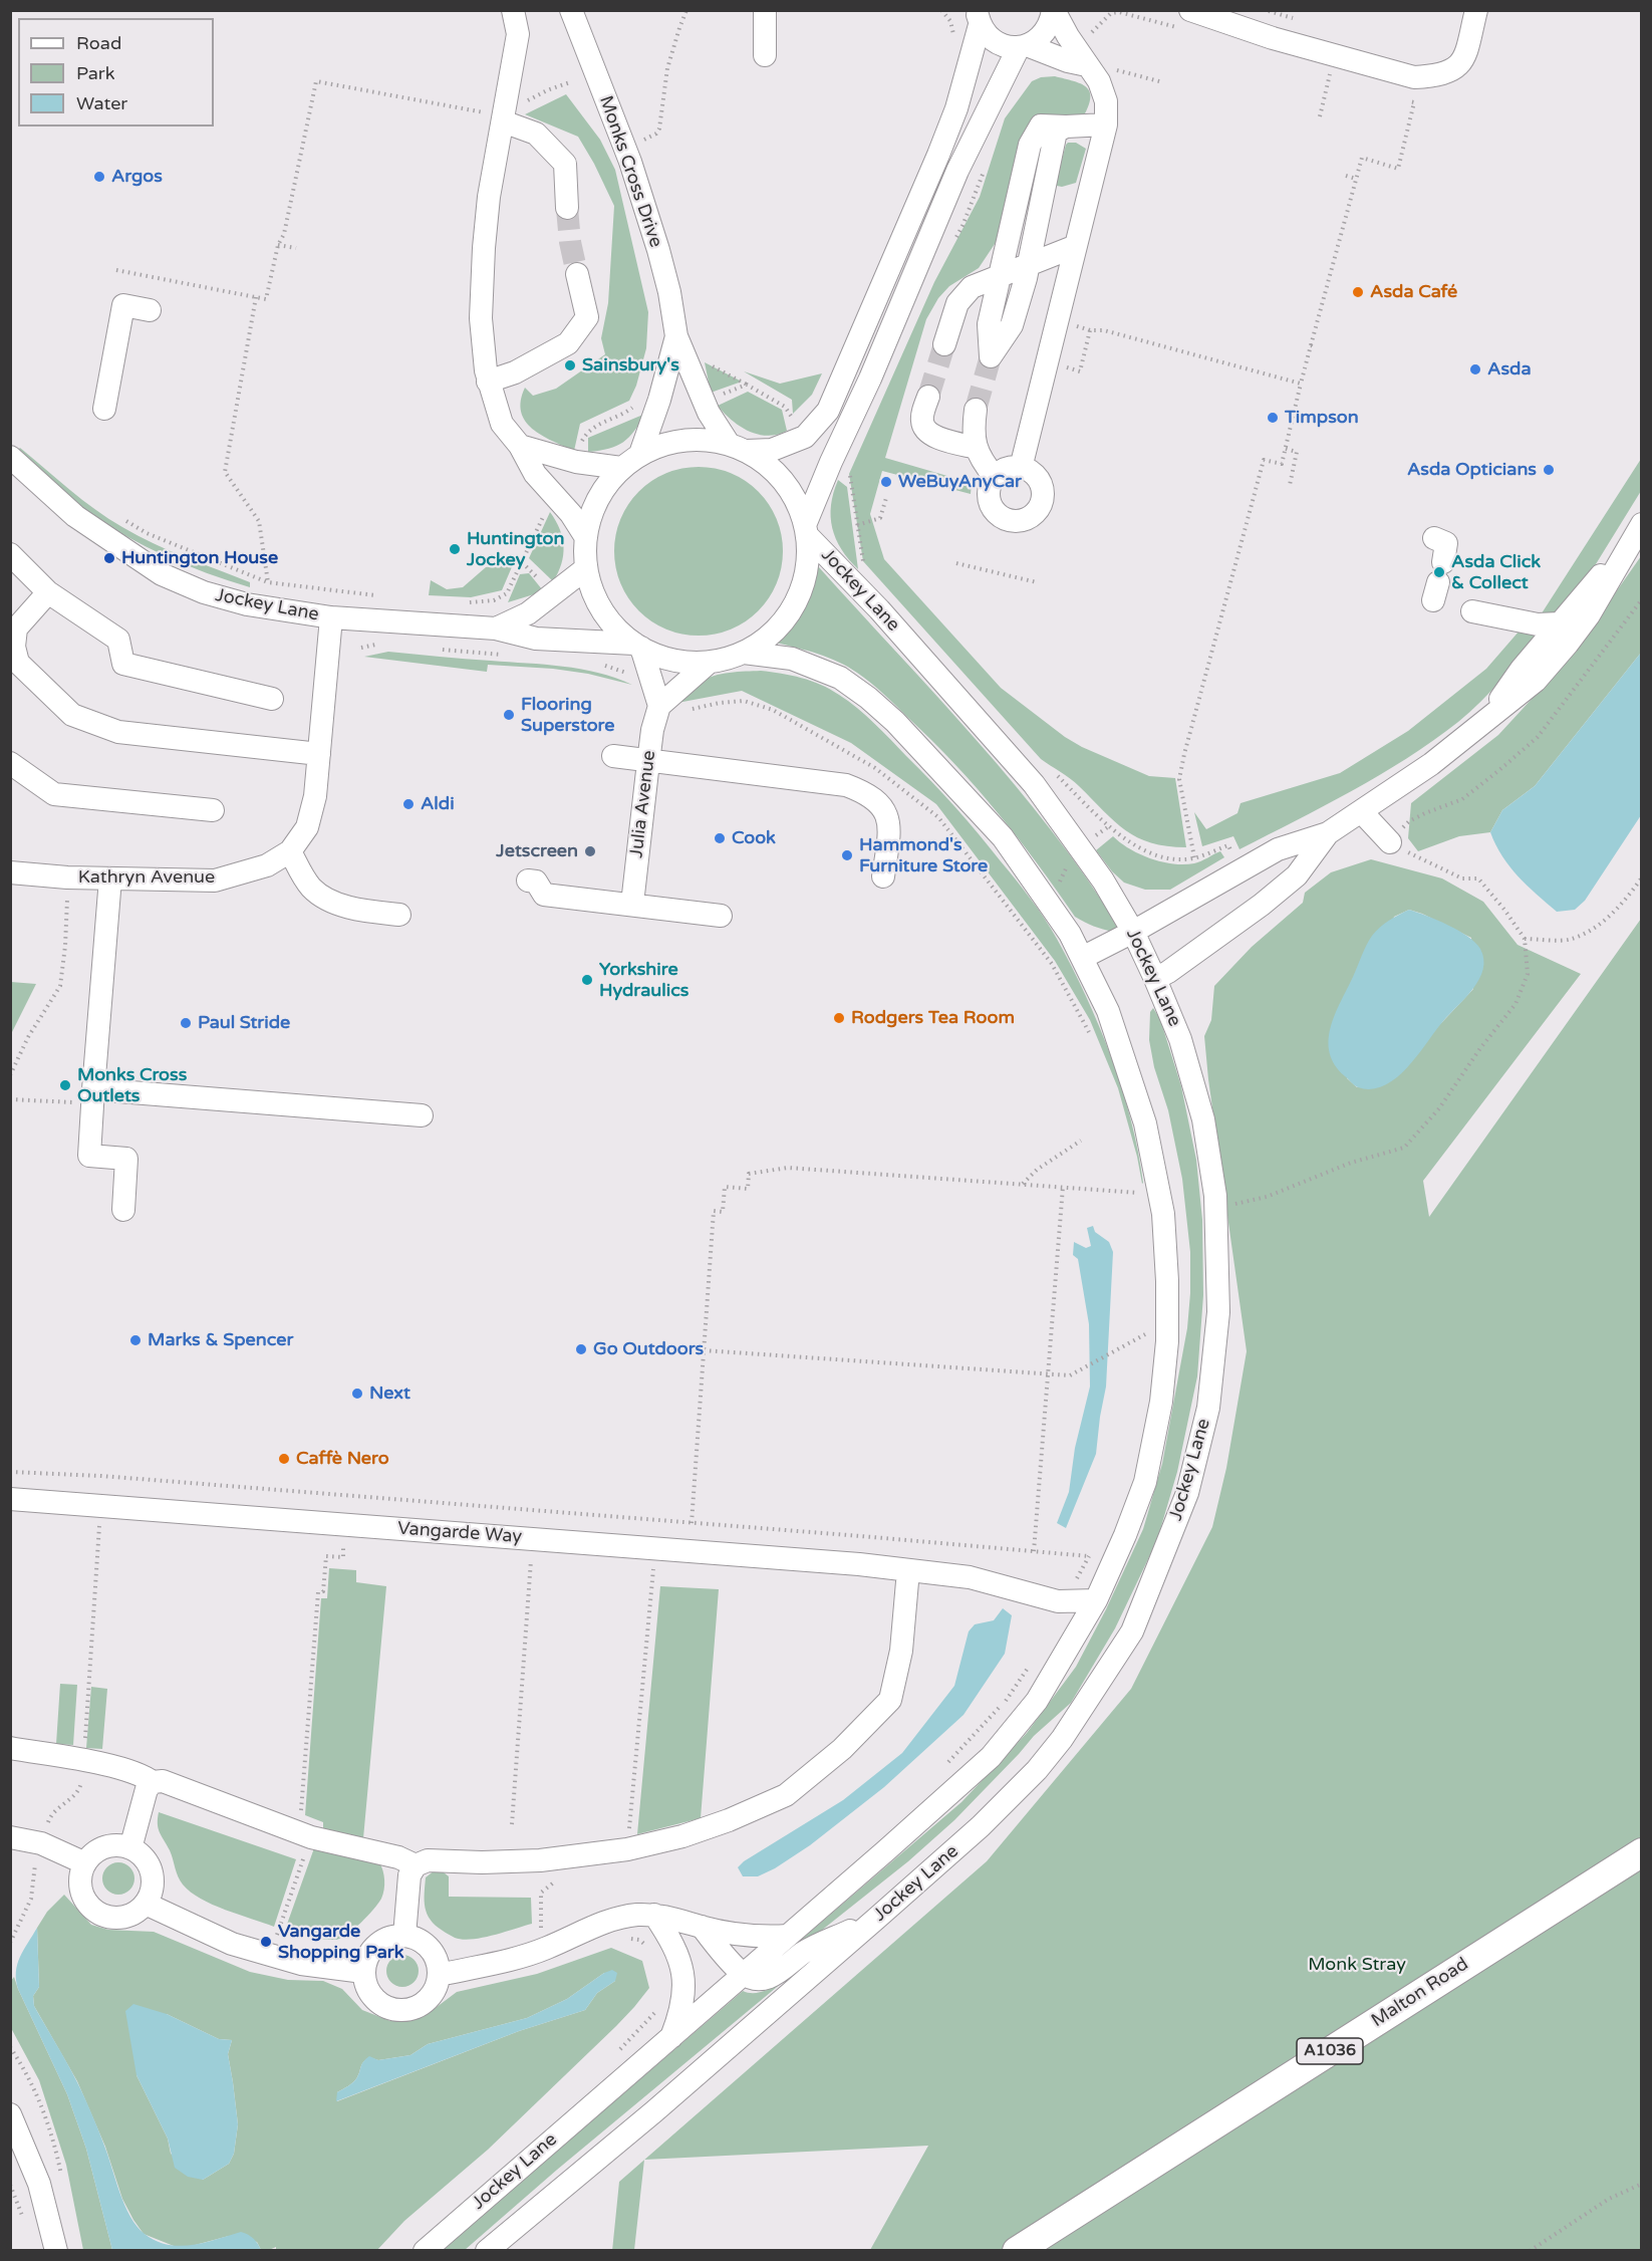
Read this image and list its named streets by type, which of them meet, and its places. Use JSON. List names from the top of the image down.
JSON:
{
  "streets": {
    "main road": ["Malton Road", "A1036"],
    "street": [
      "Monks Cross Drive",
      "Jockey Lane",
      "Julia Avenue",
      "Kathryn Avenue",
      "Vangarde Way"
    ]
  },
  "crossings": [
    ["Jockey Lane", "Kathryn Avenue"],
    ["Jockey Lane", "Vangarde Way"]
  ],
  "parks": ["Monk Stray"],
  "places": [
    "Argos",
    "Asda Café",
    "Sainsbury's",
    "Asda",
    "Timpson",
    "Asda Opticians",
    "WeBuyAnyCar",
    "Huntington Jockey",
    "Huntington House",
    "Asda Click & Collect",
    "Flooring Superstore",
    "Aldi",
    "Cook",
    "Jetscreen",
    "Hammond's Furniture Store",
    "Yorkshire Hydraulics",
    "Rodgers Tea Room",
    "Paul Stride",
    "Monks Cross Outlets",
    "Marks & Spencer",
    "Go Outdoors",
    "Next",
    "Caffè Nero",
    "Vangarde Shopping Park"
  ],
  "legend": ["Road", "Park", "Water"]
}
